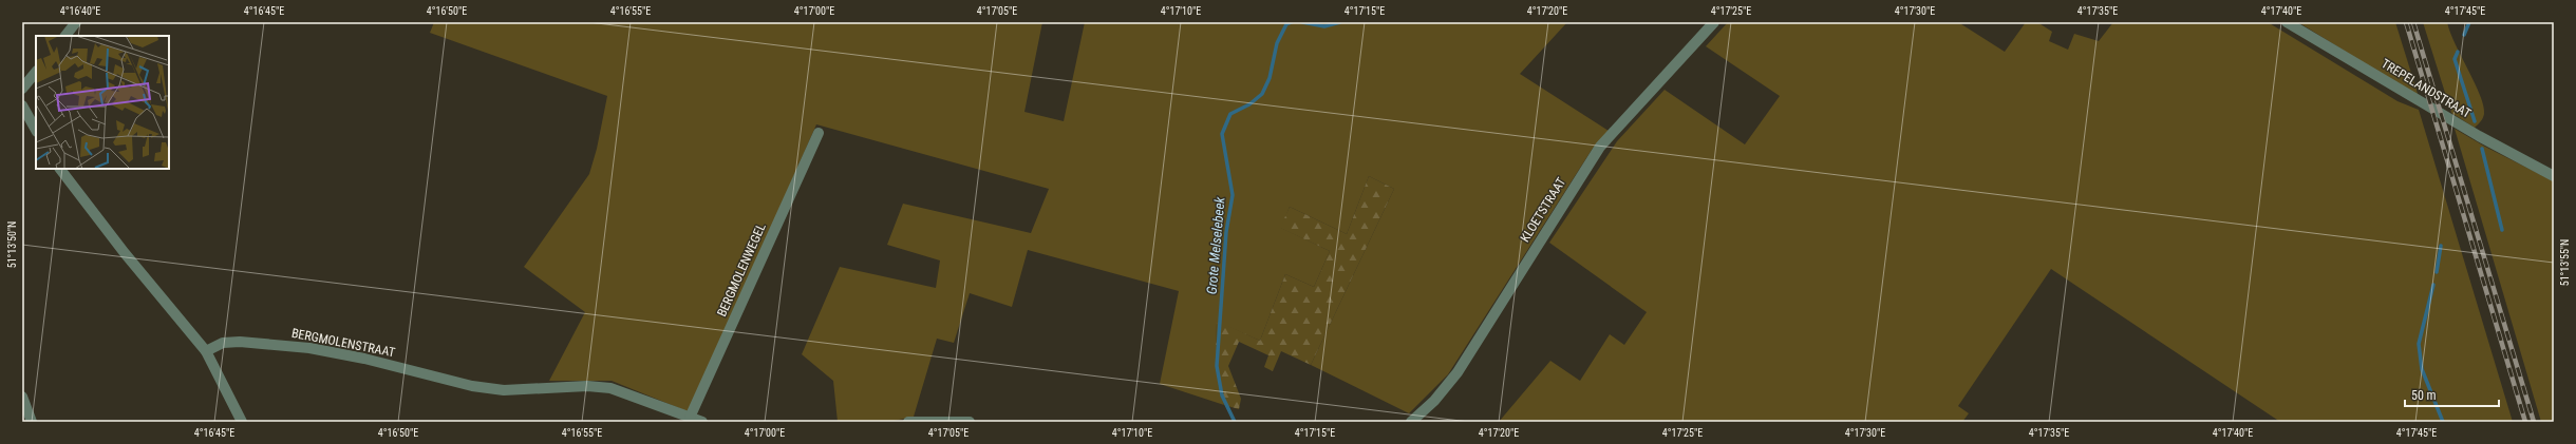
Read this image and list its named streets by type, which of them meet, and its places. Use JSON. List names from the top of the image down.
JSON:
{
  "streets": {
    "street": [
      "TREPELANDSTRAAT",
      "KLOETSTRAAT",
      "BERGMOLENWEGEL",
      "BERGMOLENSTRAAT"
    ]
  },
  "crossings": [
    ["BERGMOLENWEGEL", "BERGMOLENSTRAAT"]
  ],
  "water": ["Grote Melselebeek"],
  "scale_bar": "50 m",
  "coordinates": [
    "4°16'40\"E",
    "4°16'45\"E",
    "4°16'50\"E",
    "4°16'55\"E",
    "4°17'00\"E",
    "4°17'05\"E",
    "4°17'10\"E",
    "4°17'15\"E",
    "4°17'20\"E",
    "4°17'25\"E",
    "4°17'30\"E",
    "4°17'35\"E",
    "4°17'40\"E",
    "4°17'45\"E",
    "51°13'50\"N",
    "51°13'55\"N"
  ]
}
